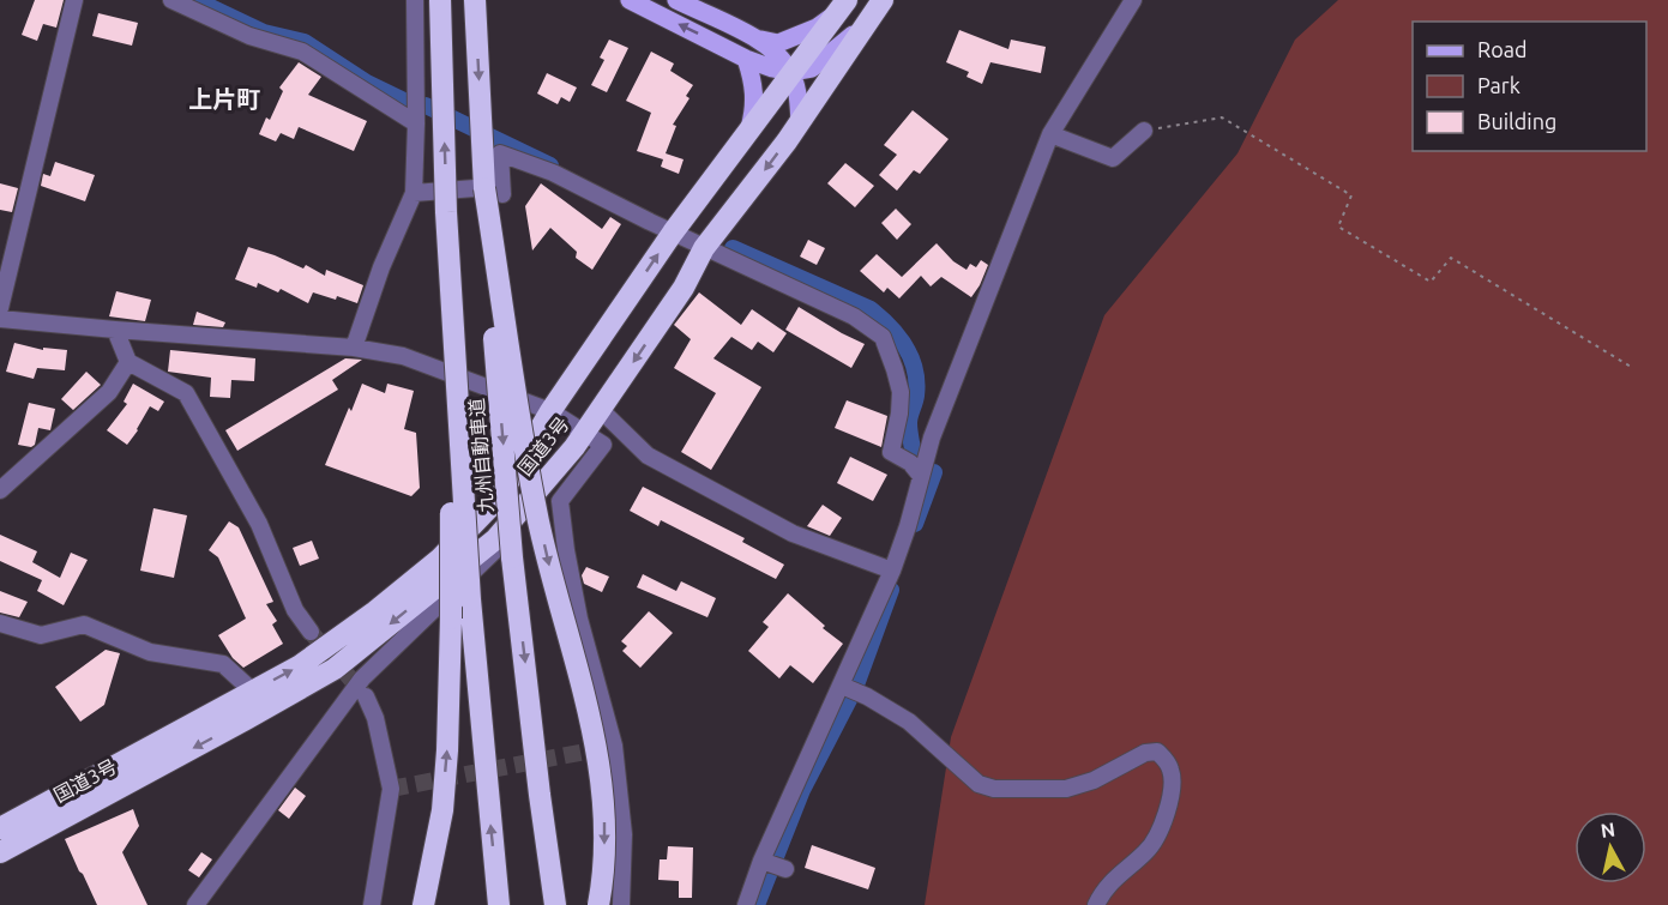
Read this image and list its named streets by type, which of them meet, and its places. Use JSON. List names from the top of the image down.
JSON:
{
  "streets": {
    "highway": ["国道3号", "九州自動車道"]
  },
  "districts": ["上片町"],
  "legend": ["Road", "Park", "Building"],
  "north": "top"
}
